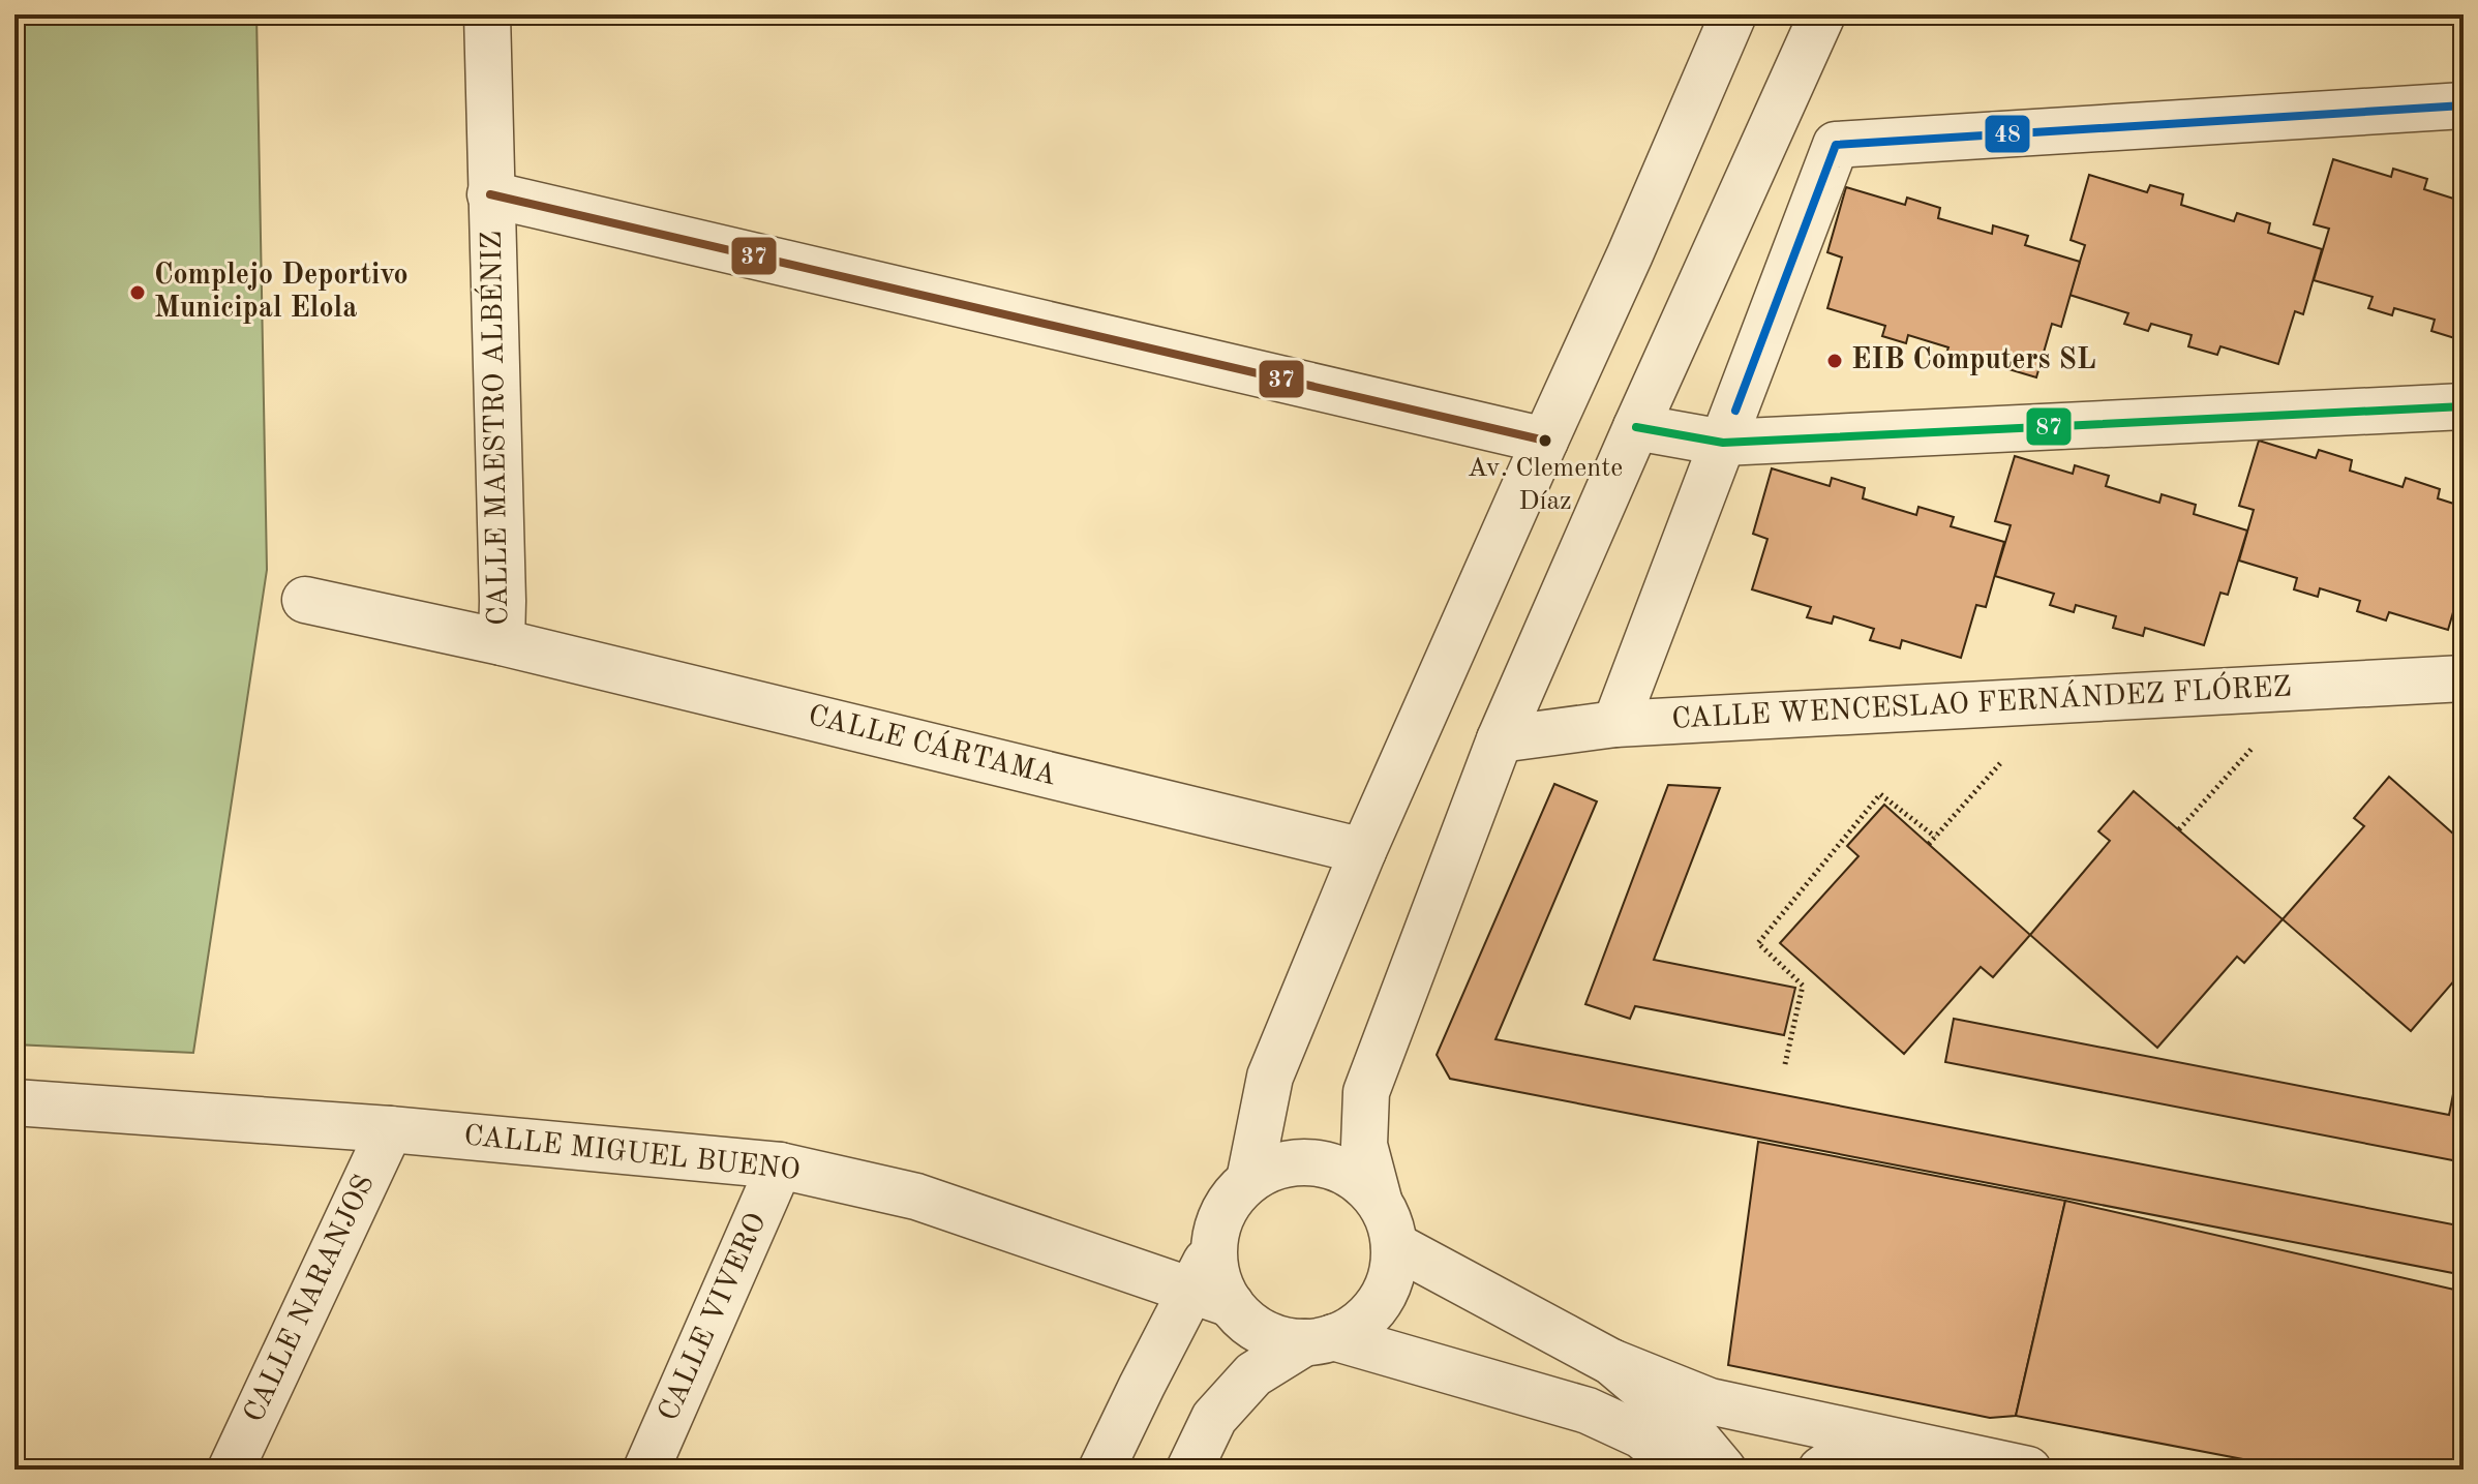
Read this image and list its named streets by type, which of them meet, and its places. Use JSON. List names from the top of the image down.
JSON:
{
  "streets": {
    "street": [
      "CALLE MAESTRO ALBÉNIZ",
      "CALLE WENCESLAO FERNÁNDEZ FLÓREZ",
      "CALLE CÁRTAMA",
      "CALLE MIGUEL BUENO",
      "CALLE NARANJOS",
      "CALLE VIVERO"
    ]
  },
  "crossings": [
    ["CALLE MAESTRO ALBÉNIZ", "CALLE CÁRTAMA"],
    ["CALLE MIGUEL BUENO", "CALLE NARANJOS"],
    ["CALLE MIGUEL BUENO", "CALLE VIVERO"]
  ],
  "places": ["Complejo Deportivo Municipal Elola", "EIB Computers SL", "Av. Clemente Díaz"],
  "lines": ["transit line 48", "transit line 37", "transit line 87"]
}
